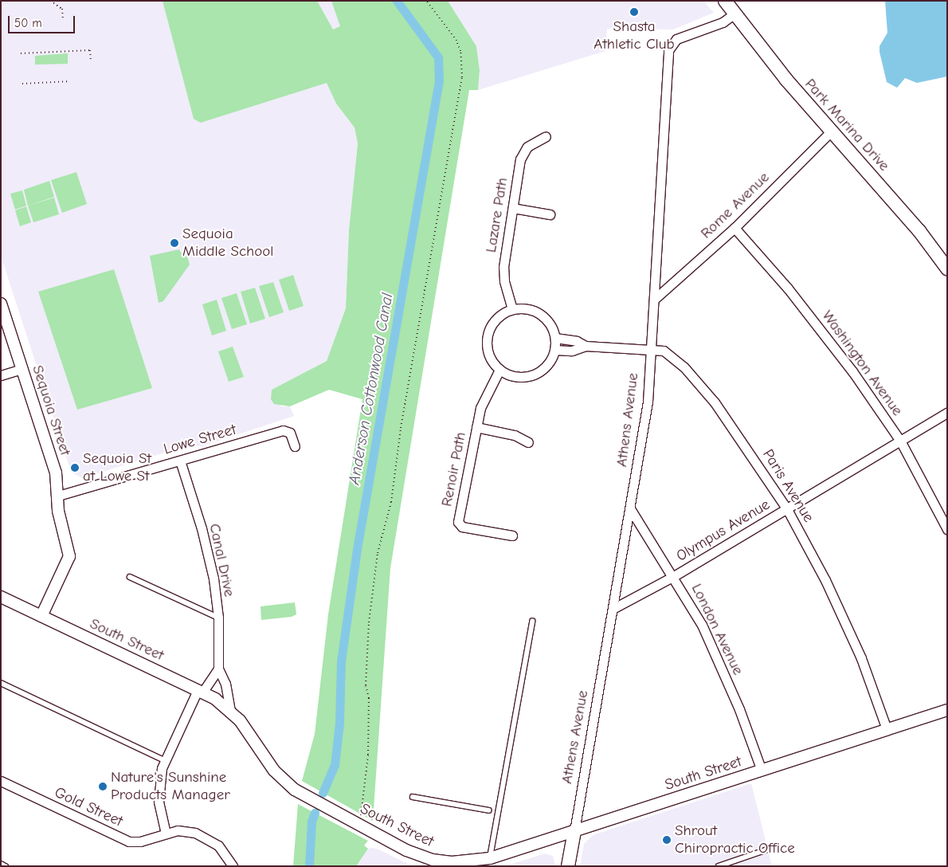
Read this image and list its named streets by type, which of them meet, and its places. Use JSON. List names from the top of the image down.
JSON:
{
  "streets": {
    "main road": ["Park Marina Drive", "Athens Avenue"],
    "street": [
      "Rome Avenue",
      "Lazare Path",
      "Washington Avenue",
      "Sequoia Street",
      "Lowe Street",
      "Renoir Path",
      "Paris Avenue",
      "Olympus Avenue",
      "Canal Drive",
      "London Avenue",
      "South Street",
      "Gold Street"
    ]
  },
  "crossings": [
    ["Park Marina Drive", "Rome Avenue"],
    ["Park Marina Drive", "Athens Avenue"],
    ["Rome Avenue", "Washington Avenue"],
    ["Rome Avenue", "Athens Avenue"],
    ["Lazare Path", "Renoir Path"],
    ["Lazare Path", "Paris Avenue"],
    ["Washington Avenue", "Olympus Avenue"],
    ["Sequoia Street", "Lowe Street"],
    ["Sequoia Street", "South Street"],
    ["Athens Avenue", "Paris Avenue"],
    ["Athens Avenue", "Olympus Avenue"],
    ["Athens Avenue", "London Avenue"],
    ["Athens Avenue", "South Street"],
    ["Lowe Street", "Canal Drive"],
    ["Renoir Path", "Paris Avenue"],
    ["Paris Avenue", "Olympus Avenue"],
    ["Paris Avenue", "South Street"],
    ["Olympus Avenue", "London Avenue"],
    ["Canal Drive", "South Street"],
    ["London Avenue", "South Street"]
  ],
  "water": ["Anderson Cottonwood Canal"],
  "places": [
    "Shasta Athletic Club",
    "Sequoia Middle School",
    "Sequoia St at Lowe St",
    "Nature's Sunshine Products Manager",
    "Shrout Chiropractic Office"
  ],
  "scale_bar": "50 m"
}
